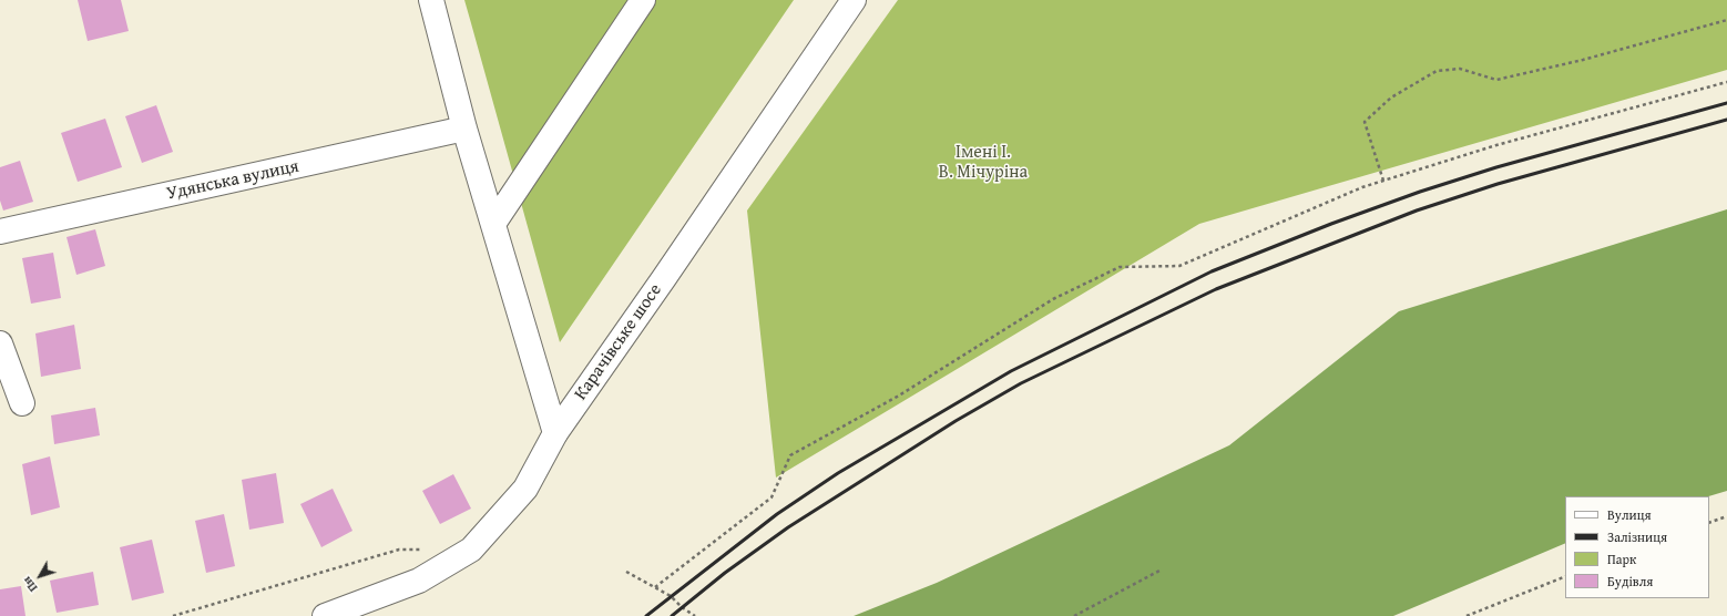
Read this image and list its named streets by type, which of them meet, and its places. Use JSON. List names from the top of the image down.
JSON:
{
  "streets": {
    "street": ["Удянська вулиця", "Карачівське шосе"]
  },
  "parks": ["Імені І. В. Мічуріна"],
  "legend": [
    "Вулиця",
    "Залізниця",
    "Парк",
    "Будівля"
  ],
  "north": "bottom left"
}
